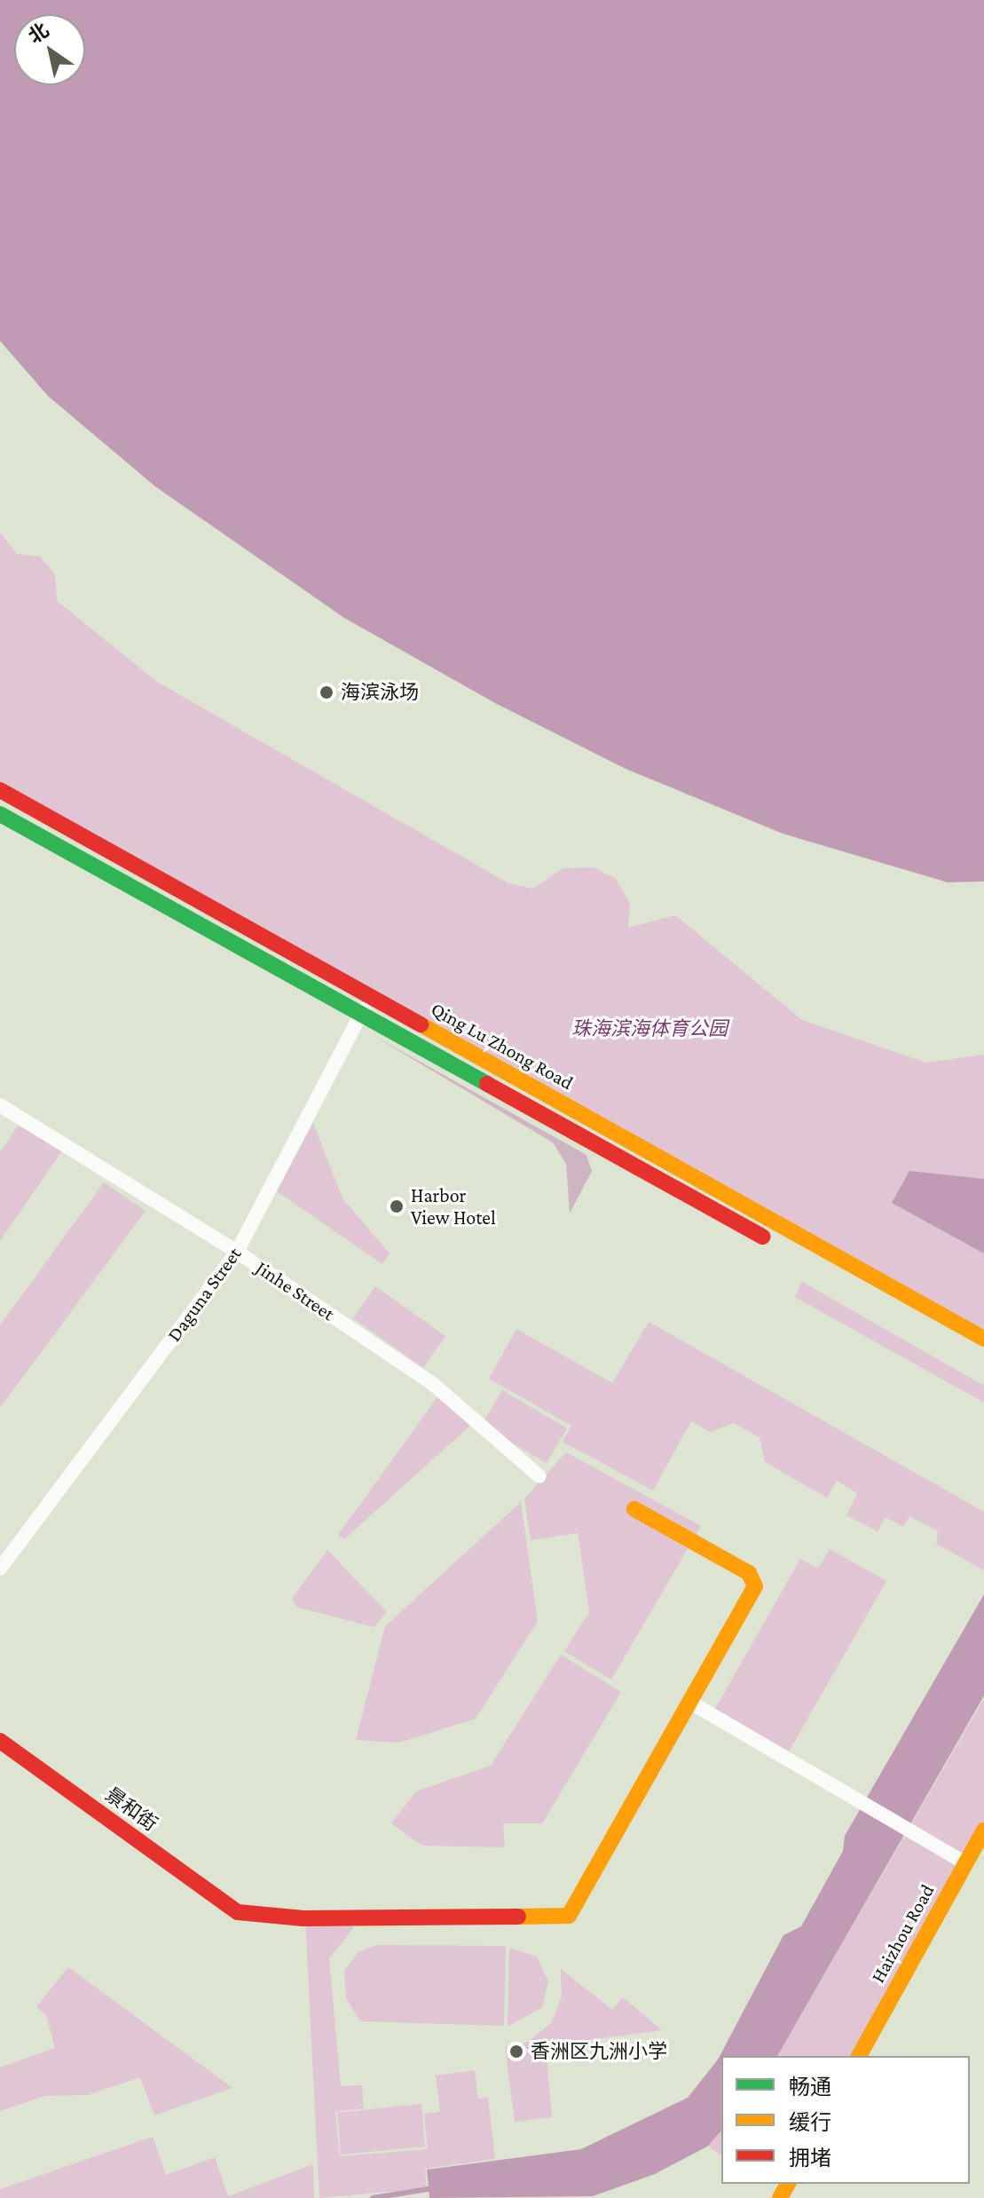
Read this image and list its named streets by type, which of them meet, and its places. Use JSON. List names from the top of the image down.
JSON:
{
  "streets": {
    "main road": ["Qing Lu Zhong Road", "景和街", "Haizhou Road"],
    "street": ["Jinhe Street", "Daguna Street"]
  },
  "crossings": [
    ["Qing Lu Zhong Road", "Daguna Street"],
    ["Jinhe Street", "Daguna Street"]
  ],
  "parks": ["珠海滨海体育公园"],
  "places": ["海滨泳场", "Harbor View Hotel", "香洲区九洲小学"],
  "legend": ["畅通", "缓行", "拥堵"],
  "north": "top left"
}
